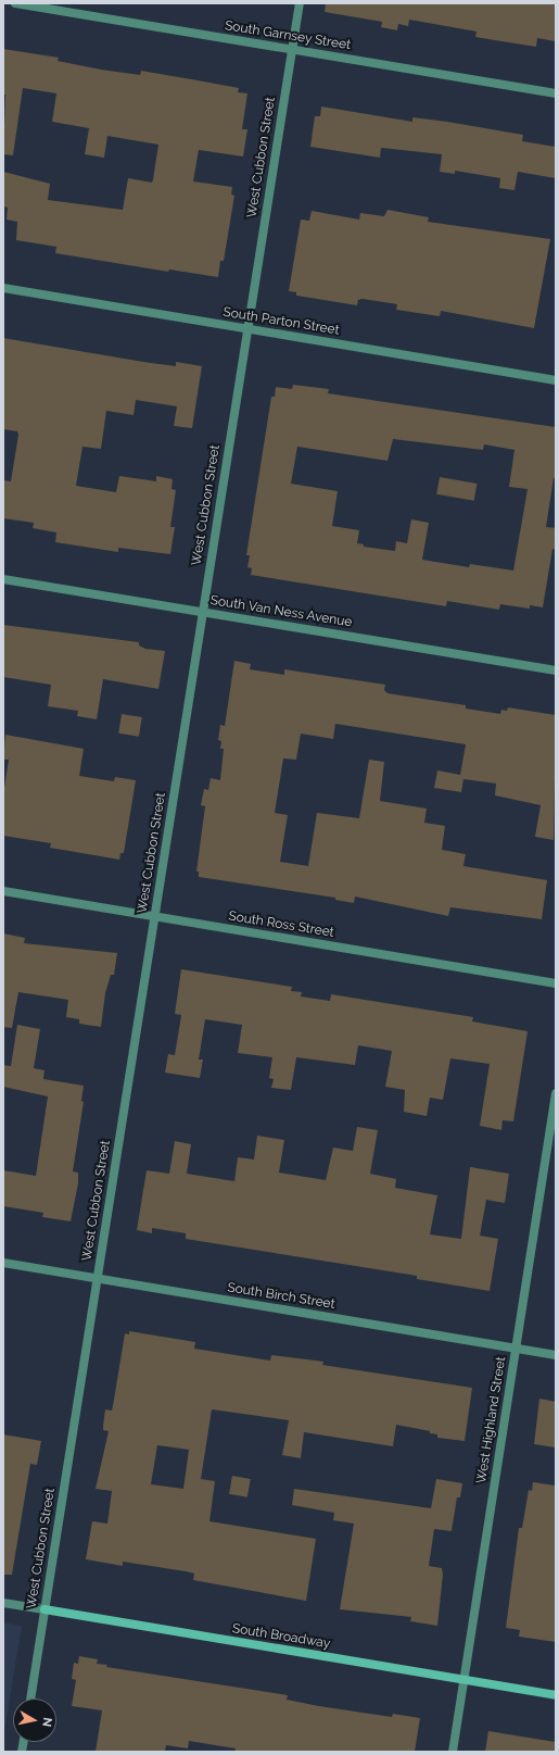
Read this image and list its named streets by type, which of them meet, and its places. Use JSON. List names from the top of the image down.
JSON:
{
  "streets": {
    "street": [
      "South Garnsey Street",
      "West Cubbon Street",
      "South Parton Street",
      "South Van Ness Avenue",
      "South Ross Street",
      "South Birch Street",
      "West Highland Street",
      "South Broadway"
    ]
  },
  "crossings": [
    ["South Garnsey Street", "West Cubbon Street"],
    ["West Cubbon Street", "South Parton Street"],
    ["West Cubbon Street", "South Van Ness Avenue"],
    ["West Cubbon Street", "South Ross Street"],
    ["West Cubbon Street", "South Birch Street"],
    ["West Cubbon Street", "South Broadway"],
    ["South Birch Street", "West Highland Street"],
    ["West Highland Street", "South Broadway"]
  ],
  "north": "right"
}
